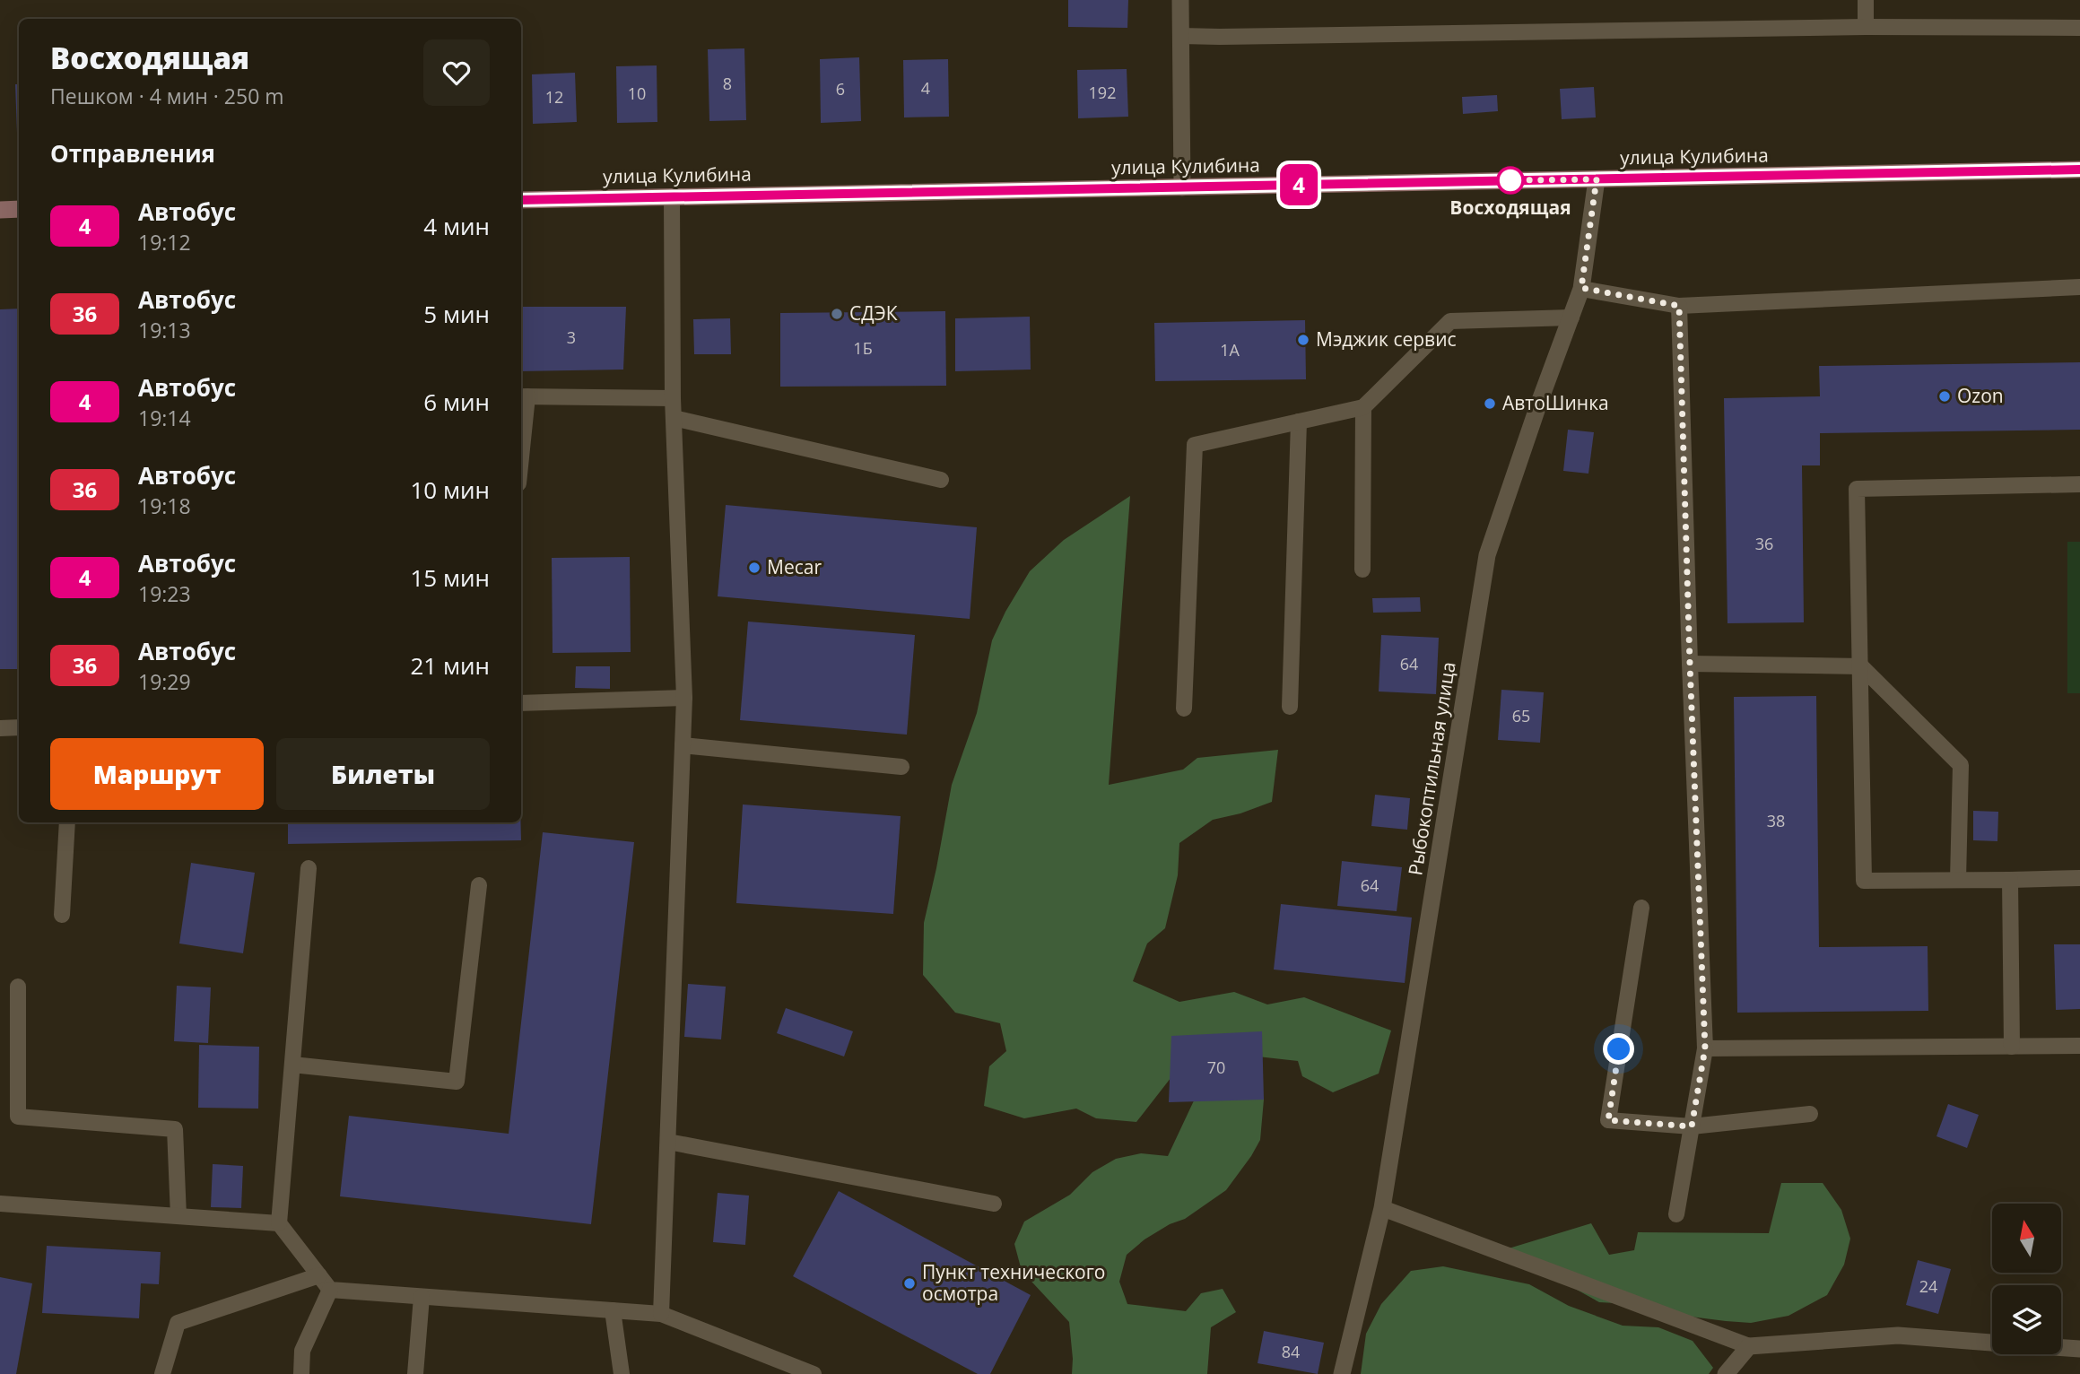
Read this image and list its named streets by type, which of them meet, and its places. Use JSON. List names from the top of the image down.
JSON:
{
  "streets": {
    "main road": ["улица Кулибина"],
    "street": ["Рыбокоптильная улица"]
  },
  "crossings": [
    ["улица Кулибина", "Рыбокоптильная улица"]
  ],
  "places": [
    "Восходящая",
    "СДЭК",
    "Мэджик сервис",
    "Ozon",
    "АвтоШинка",
    "Mecar",
    "Пункт технического осмотра"
  ],
  "lines": ["bus line 4"],
  "house_numbers": [
    "8",
    "4",
    "6",
    "192",
    "10",
    "12",
    "3",
    "1Б",
    "1А",
    "36",
    "64",
    "65",
    "38",
    "64",
    "70",
    "24",
    "84"
  ],
  "north": "top",
  "page": {
    "on_map": "4",
    "heading": [
      ["Восходящая", "Пешком · 4 мин · 250 m"],
      "Отправления"
    ],
    "list": [
      {
        "mark": "4",
        "name": "Автобус",
        "note": "19:12",
        "value": "4 мин"
      },
      {
        "mark": "36",
        "name": "Автобус",
        "note": "19:13",
        "value": "5 мин"
      },
      {
        "mark": "4",
        "name": "Автобус",
        "note": "19:14",
        "value": "6 мин"
      },
      {
        "mark": "36",
        "name": "Автобус",
        "note": "19:18",
        "value": "10 мин"
      },
      {
        "mark": "4",
        "name": "Автобус",
        "note": "19:23",
        "value": "15 мин"
      },
      {
        "mark": "36",
        "name": "Автобус",
        "note": "19:29",
        "value": "21 мин"
      }
    ],
    "buttons": ["Маршрут", "Билеты"]
  }
}
